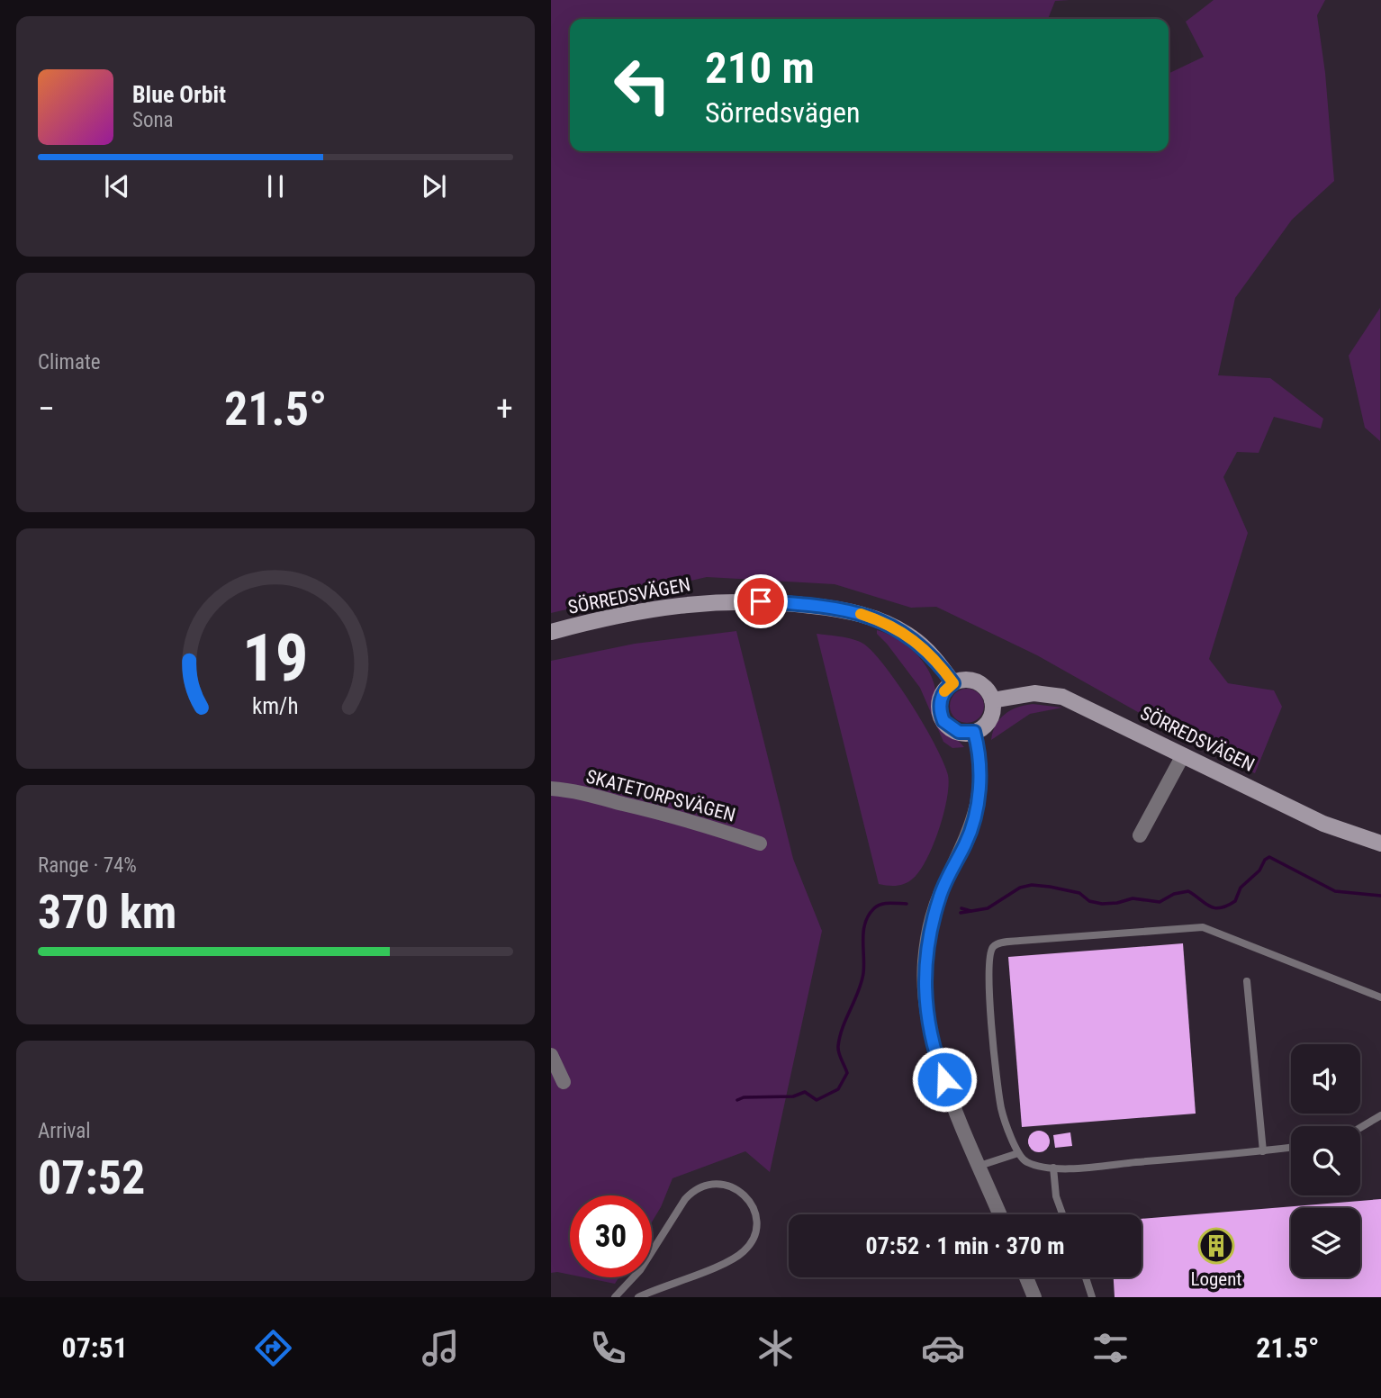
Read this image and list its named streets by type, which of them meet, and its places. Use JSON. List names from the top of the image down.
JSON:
{
  "streets": {
    "street": ["SÖRREDSVÄGEN", "SKATETORPSVÄGEN"]
  },
  "places": {
    "building": ["Logent"]
  },
  "page": {
    "turn": ["210 m", "Sörredsvägen"],
    "song": ["Blue Orbit", "Sona"],
    "tile": [
      "Climate",
      ["Range · 74%", "370 km"],
      ["Arrival", "07:52"]
    ],
    "heat": ["−", "21.5°", "+"],
    "limit": "30",
    "trip": "07:52 · 1 min · 370 m",
    "tabs": ["07:51", "21.5°"],
    "gauge": ["19", "km/h"]
  }
}
